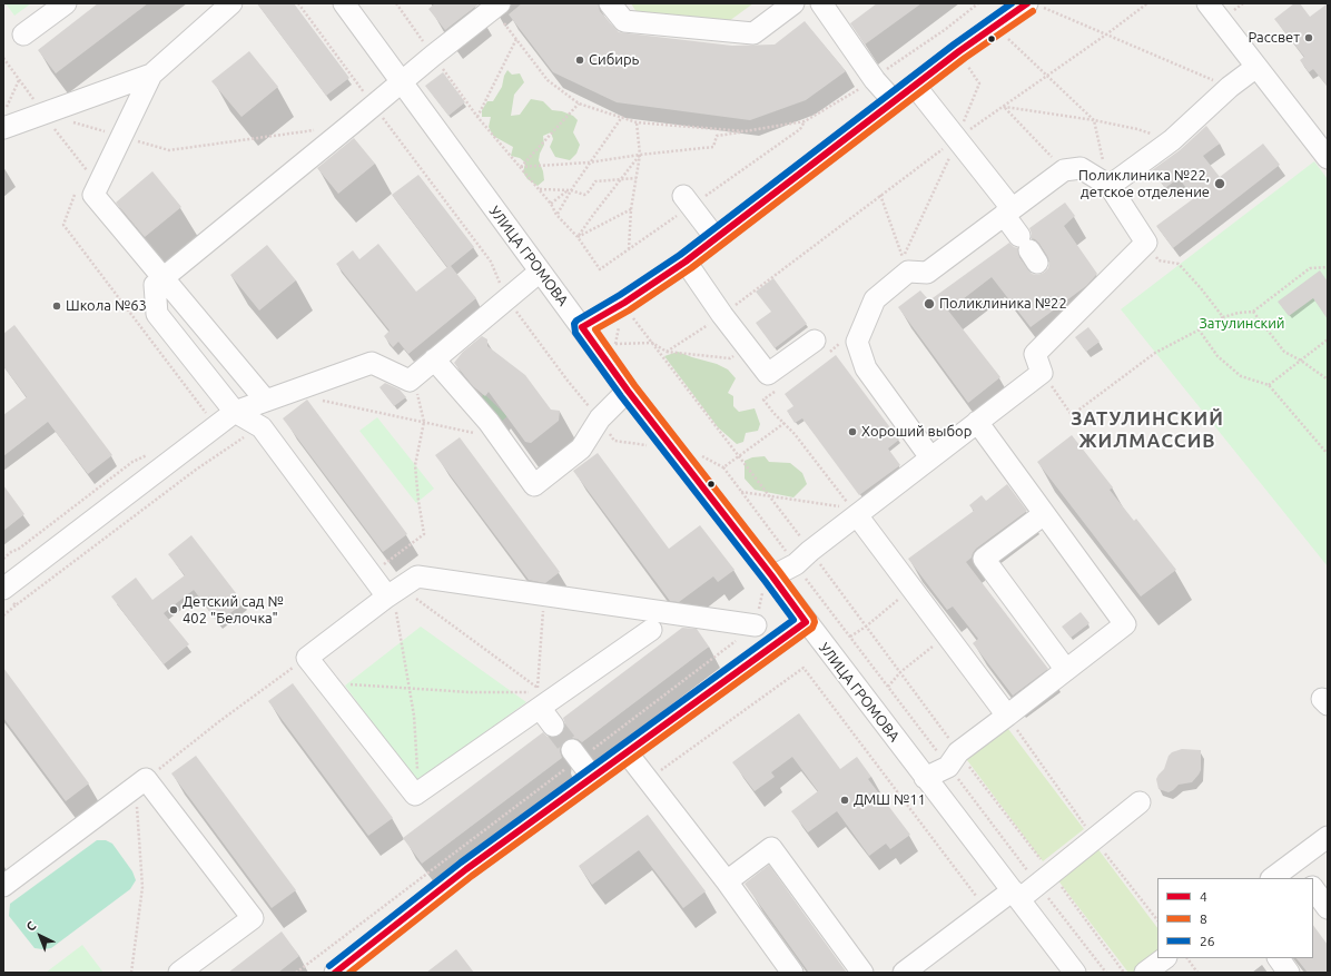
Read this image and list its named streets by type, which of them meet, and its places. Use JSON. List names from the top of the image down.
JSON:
{
  "streets": {
    "street": ["УЛИЦА ГРОМОВА"]
  },
  "districts": ["ЗАТУЛИНСКИЙ ЖИЛМАССИВ"],
  "parks": ["Затулинский"],
  "places": [
    "Рассвет",
    "Сибирь",
    "Поликлиника №22, детское отделение",
    "Поликлиника №22",
    "Школа №63",
    "Хороший выбор",
    "Детский сад № 402 \"Белочка\"",
    "ДМШ №11"
  ],
  "lines": ["transit line 4", "transit line 26", "transit line 8"],
  "legend": ["4", "8", "26"],
  "north": "top left"
}
